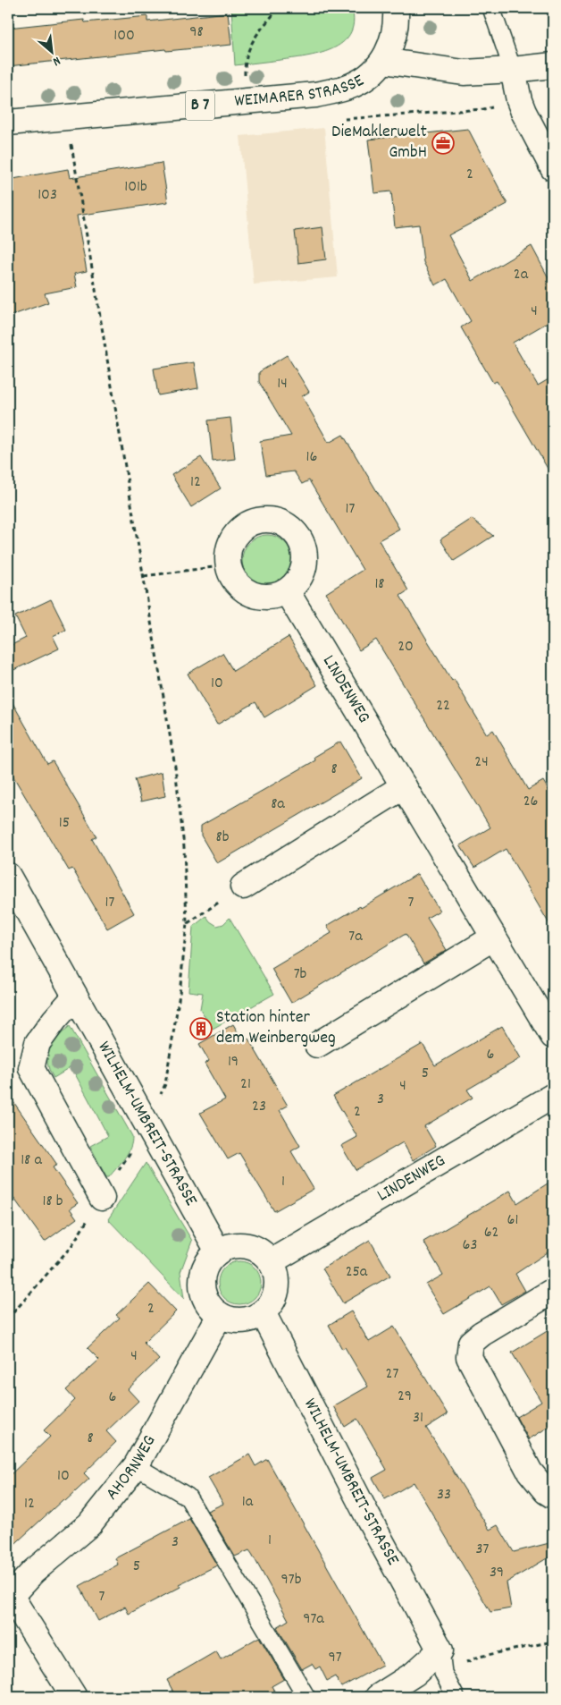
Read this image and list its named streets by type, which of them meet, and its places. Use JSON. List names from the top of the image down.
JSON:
{
  "streets": {
    "street": [
      "WEIMARER STRASSE",
      "B 7",
      "LINDENWEG",
      "WILHELM-UMBREIT-STRASSE",
      "AHORNWEG"
    ]
  },
  "crossings": [
    ["WEIMARER STRASSE", "B 7"],
    ["LINDENWEG", "WILHELM-UMBREIT-STRASSE"],
    ["LINDENWEG", "AHORNWEG"],
    ["WILHELM-UMBREIT-STRASSE", "AHORNWEG"]
  ],
  "places": {
    "office": ["DieMaklerwelt GmbH"],
    "building": ["Station hinter dem Weinbergweg"]
  },
  "house_numbers": [
    "98",
    "100",
    "2",
    "101b",
    "103",
    "2a",
    "4",
    "14",
    "16",
    "12",
    "17",
    "18",
    "20",
    "10",
    "22",
    "24",
    "8",
    "26",
    "8a",
    "15",
    "8b",
    "17",
    "7",
    "7a",
    "7b",
    "6",
    "19",
    "5",
    "21",
    "4",
    "3",
    "23",
    "2",
    "18 a",
    "1",
    "18 b",
    "61",
    "62",
    "63",
    "25a",
    "2",
    "4",
    "27",
    "29",
    "6",
    "31",
    "8",
    "10",
    "33",
    "1a",
    "12",
    "1",
    "3",
    "37",
    "5",
    "39",
    "97b",
    "7",
    "97a",
    "97"
  ],
  "north": "bottom right"
}
